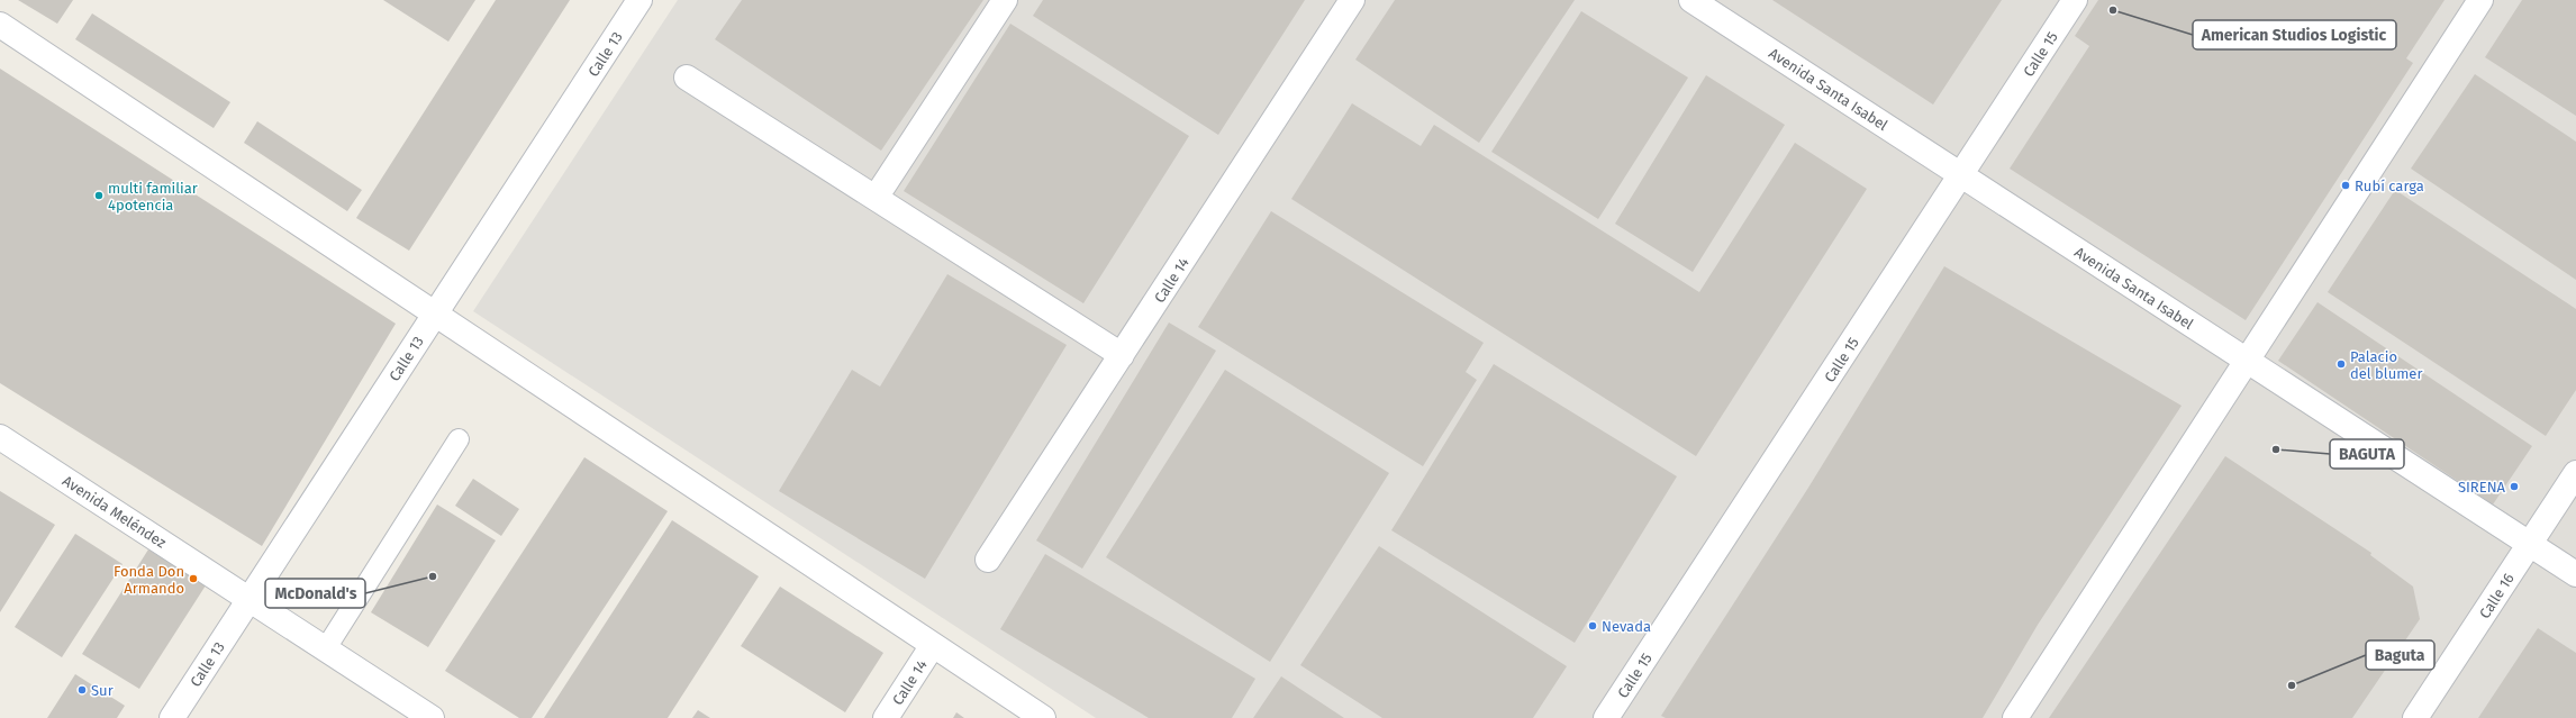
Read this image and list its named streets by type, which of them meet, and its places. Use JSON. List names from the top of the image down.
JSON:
{
  "streets": {
    "street": [
      "Calle 13",
      "Calle 15",
      "Avenida Santa Isabel",
      "Calle 14",
      "Avenida Meléndez",
      "Calle 16"
    ]
  },
  "crossings": [
    ["Calle 13", "Avenida Meléndez"],
    ["Calle 15", "Avenida Santa Isabel"],
    ["Avenida Santa Isabel", "Calle 16"]
  ],
  "places": [
    "American Studios Logistic",
    "Rubí carga",
    "multi familiar 4potencia",
    "Palacio del blumer",
    "BAGUTA",
    "SIRENA",
    "McDonald's",
    "Fonda Don Armando",
    "Nevada",
    "Baguta",
    "Sur"
  ]
}
